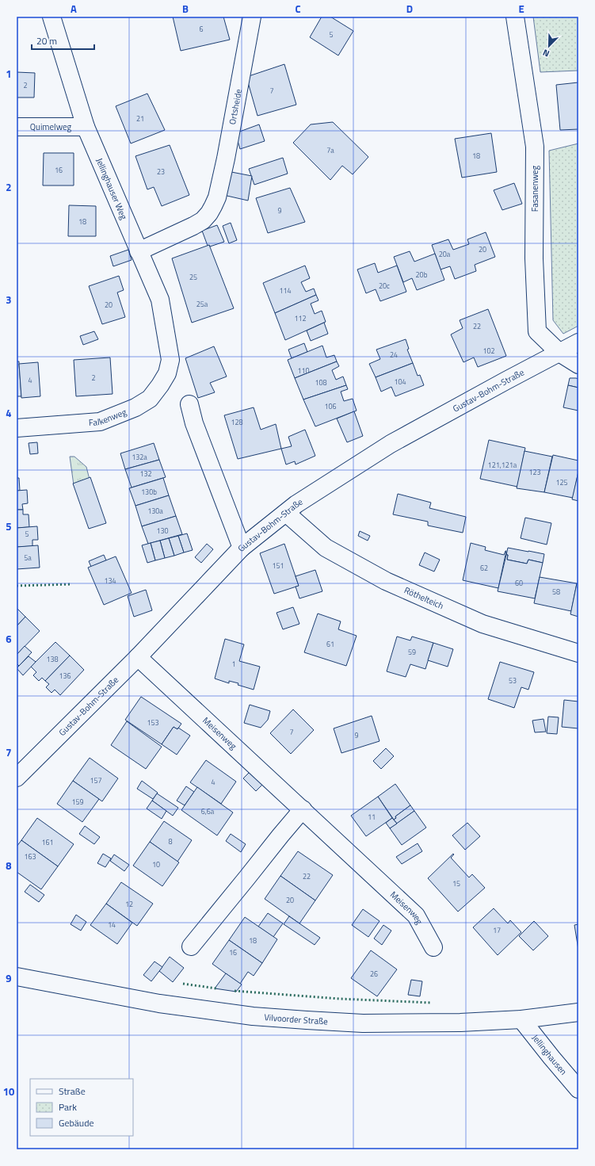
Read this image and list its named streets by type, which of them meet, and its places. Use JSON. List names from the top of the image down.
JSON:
{
  "streets": {
    "street": [
      "Ortsheide",
      "Quimelweg",
      "Jellinghauser Weg",
      "Fasanenweg",
      "Gustav-Bohm-Straße",
      "Falkenweg",
      "Röthelteich",
      "Meisenweg",
      "Vilvoorder Straße",
      "Jellinghausen"
    ]
  },
  "crossings": [
    ["Ortsheide", "Jellinghauser Weg"],
    ["Quimelweg", "Jellinghauser Weg"],
    ["Jellinghauser Weg", "Falkenweg"],
    ["Fasanenweg", "Gustav-Bohm-Straße"],
    ["Gustav-Bohm-Straße", "Röthelteich"],
    ["Gustav-Bohm-Straße", "Meisenweg"],
    ["Vilvoorder Straße", "Jellinghausen"]
  ],
  "house_numbers": [
    "6",
    "5",
    "2",
    "7",
    "21",
    "7a",
    "18",
    "16",
    "23",
    "9",
    "18",
    "20",
    "20a",
    "20b",
    "25",
    "20c",
    "114",
    "25a",
    "20",
    "112",
    "22",
    "102",
    "24",
    "110",
    "2",
    "4",
    "104",
    "108",
    "106",
    "128",
    "132a",
    "121,121a",
    "123",
    "132",
    "125",
    "130b",
    "130a",
    "130",
    "5",
    "5a",
    "151",
    "62",
    "134",
    "60",
    "58",
    "61",
    "59",
    "138",
    "1",
    "136",
    "53",
    "153",
    "7",
    "9",
    "157",
    "4",
    "159",
    "6,6a",
    "11",
    "8",
    "161",
    "163",
    "10",
    "22",
    "15",
    "20",
    "12",
    "14",
    "17",
    "18",
    "16",
    "26"
  ],
  "legend": ["Straße", "Park", "Gebäude"],
  "scale_bar": "20 m",
  "north": "bottom left",
  "grid": {
    "columns": [
      "A",
      "B",
      "C",
      "D",
      "E"
    ],
    "rows": [
      "1",
      "2",
      "3",
      "4",
      "5",
      "6",
      "7",
      "8",
      "9",
      "10"
    ]
  }
}
